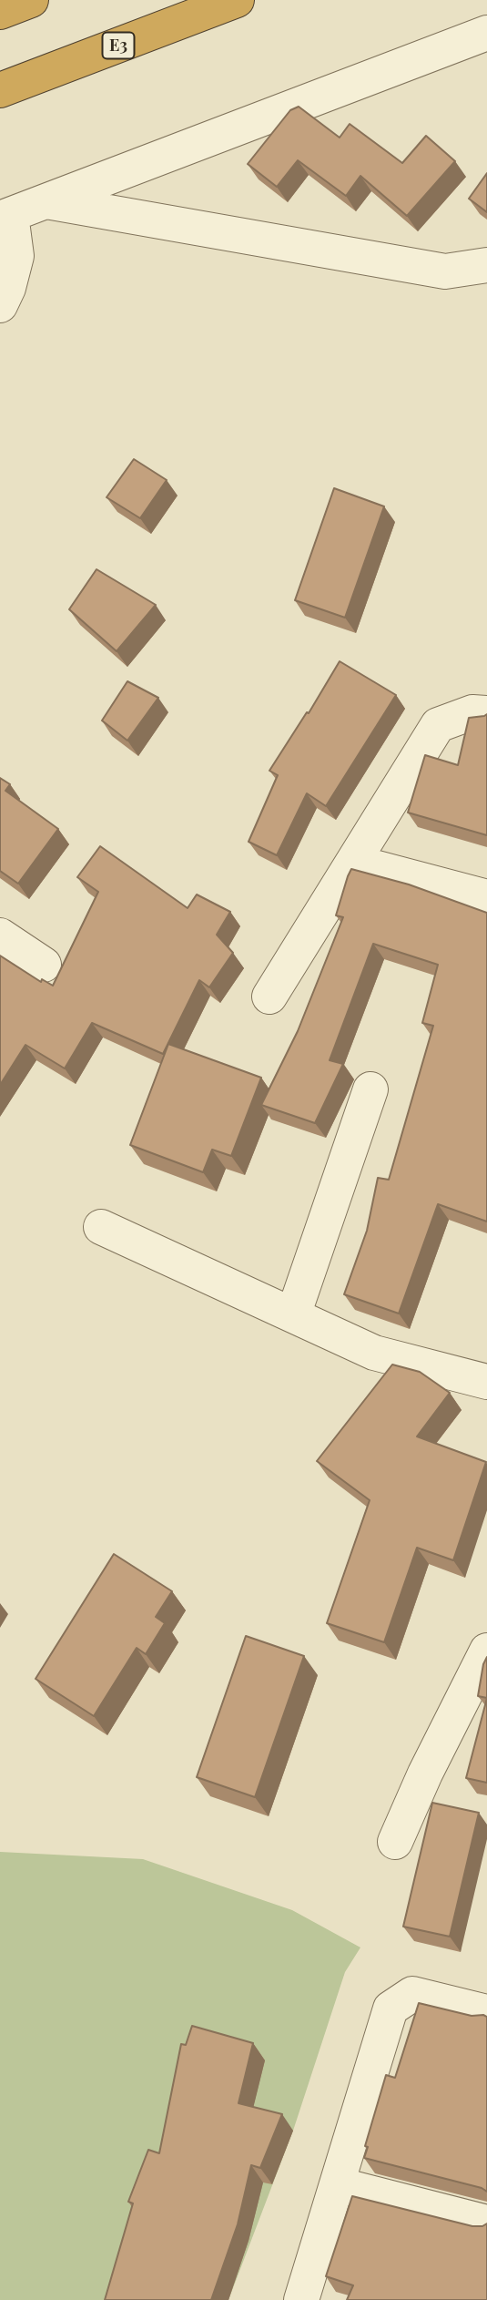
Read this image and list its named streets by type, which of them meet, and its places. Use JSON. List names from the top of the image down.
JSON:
{
  "streets": {
    "highway": ["E3"]
  }
}
